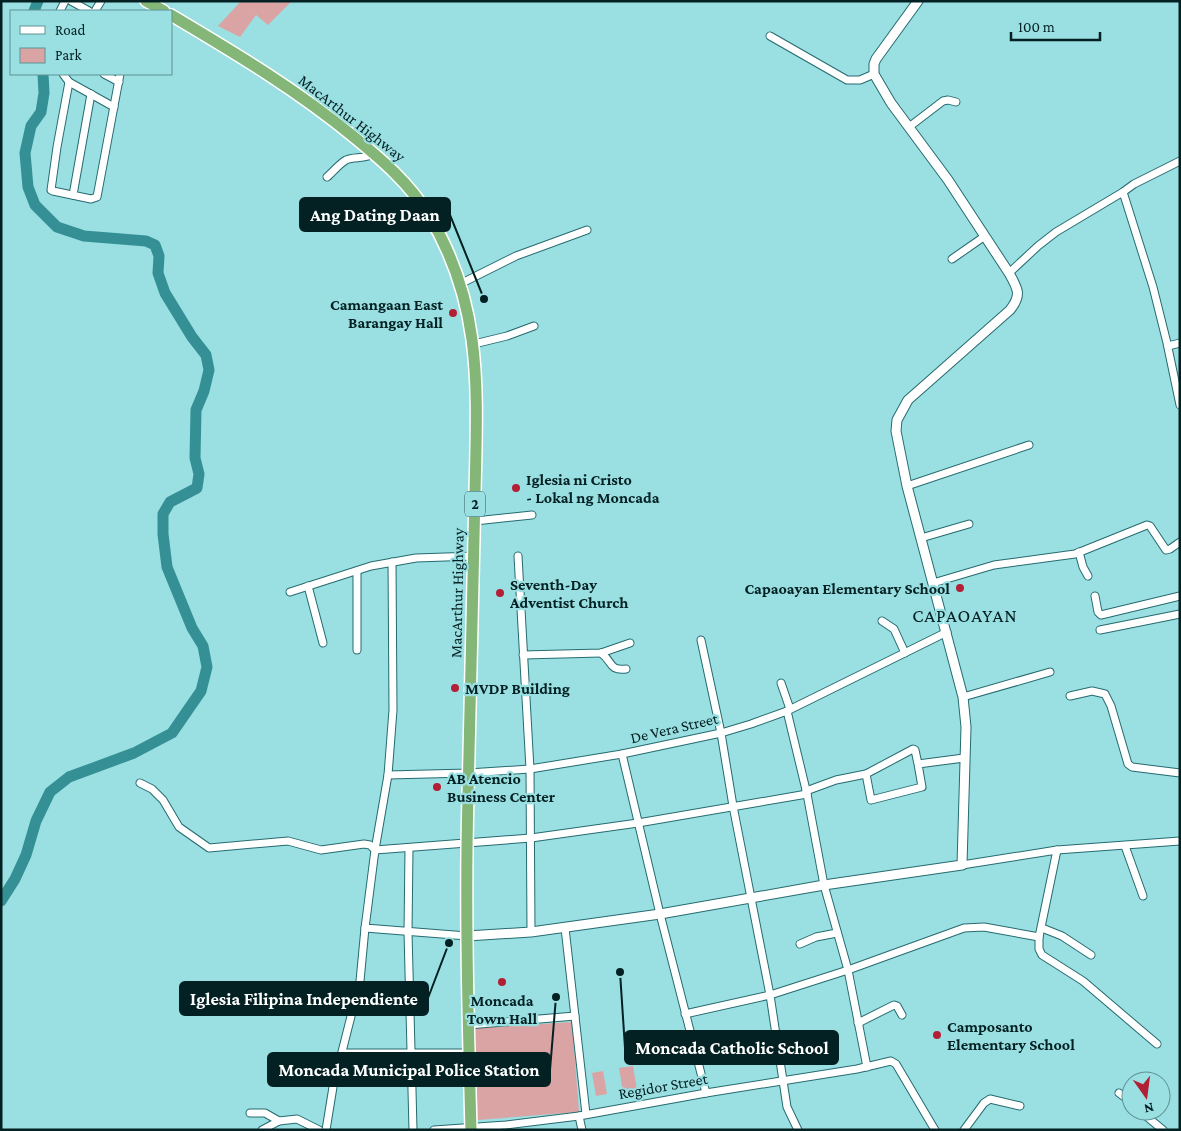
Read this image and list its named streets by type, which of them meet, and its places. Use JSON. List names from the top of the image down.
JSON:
{
  "streets": {
    "highway": ["MacArthur Highway", "2"],
    "street": ["De Vera Street", "Regidor Street"]
  },
  "crossings": [
    ["MacArthur Highway", "De Vera Street"],
    ["MacArthur Highway", "Regidor Street"]
  ],
  "districts": ["CAPAOAYAN"],
  "places": [
    "Ang Dating Daan",
    "Camangaan East Barangay Hall",
    "Iglesia ni Cristo - Lokal ng Moncada",
    "Capaoayan Elementary School",
    "Seventh-Day Adventist Church",
    "MVDP Building",
    "AB Atencio Business Center",
    "Iglesia Filipina Independiente",
    "Moncada Catholic School",
    "Moncada Town Hall",
    "Moncada Municipal Police Station",
    "Camposanto Elementary School"
  ],
  "legend": ["Road", "Park"],
  "scale_bar": "100 m",
  "north": "bottom"
}
